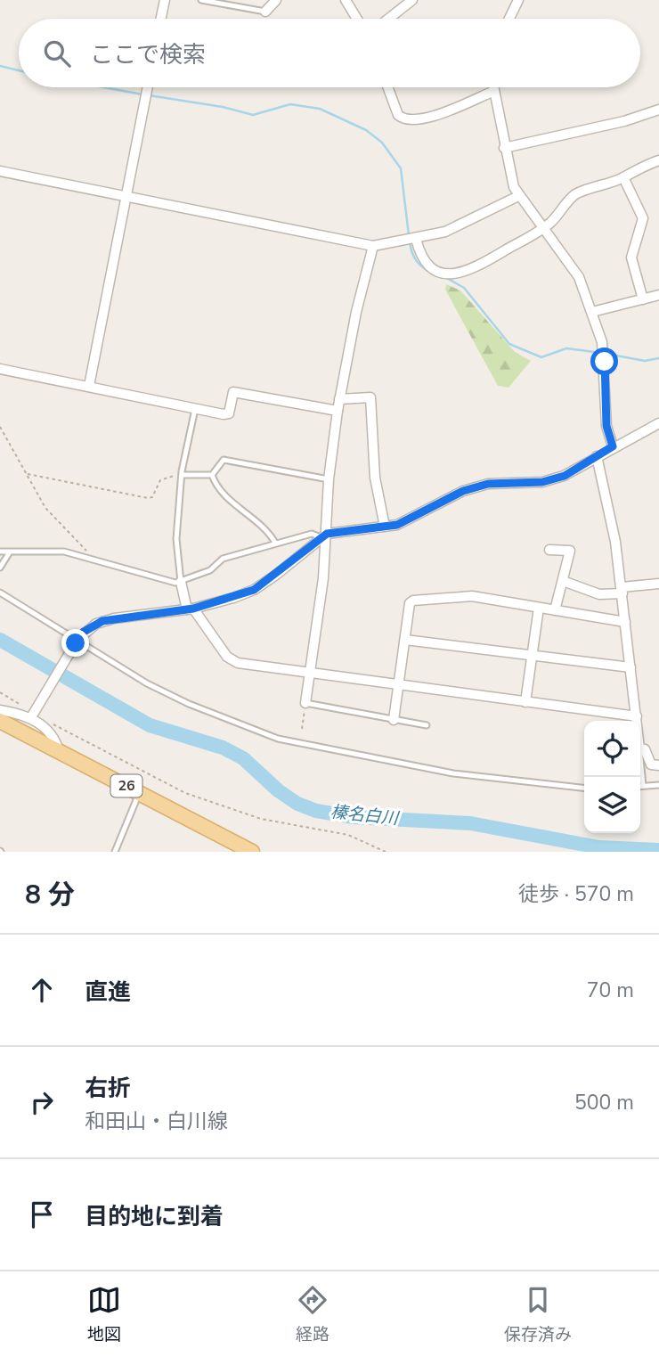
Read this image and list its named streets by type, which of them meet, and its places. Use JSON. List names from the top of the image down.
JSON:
{
  "streets": {
    "main road": ["26"]
  },
  "water": ["榛名白川"],
  "page": {
    "search": "ここで検索",
    "heading": ["8 分", "徒歩 · 570 m"],
    "list": [
      ["直進", "70 m"],
      ["右折", "和田山・白川線", "500 m"],
      "目的地に到着"
    ],
    "nav": ["地図", "経路", "保存済み"]
  }
}
